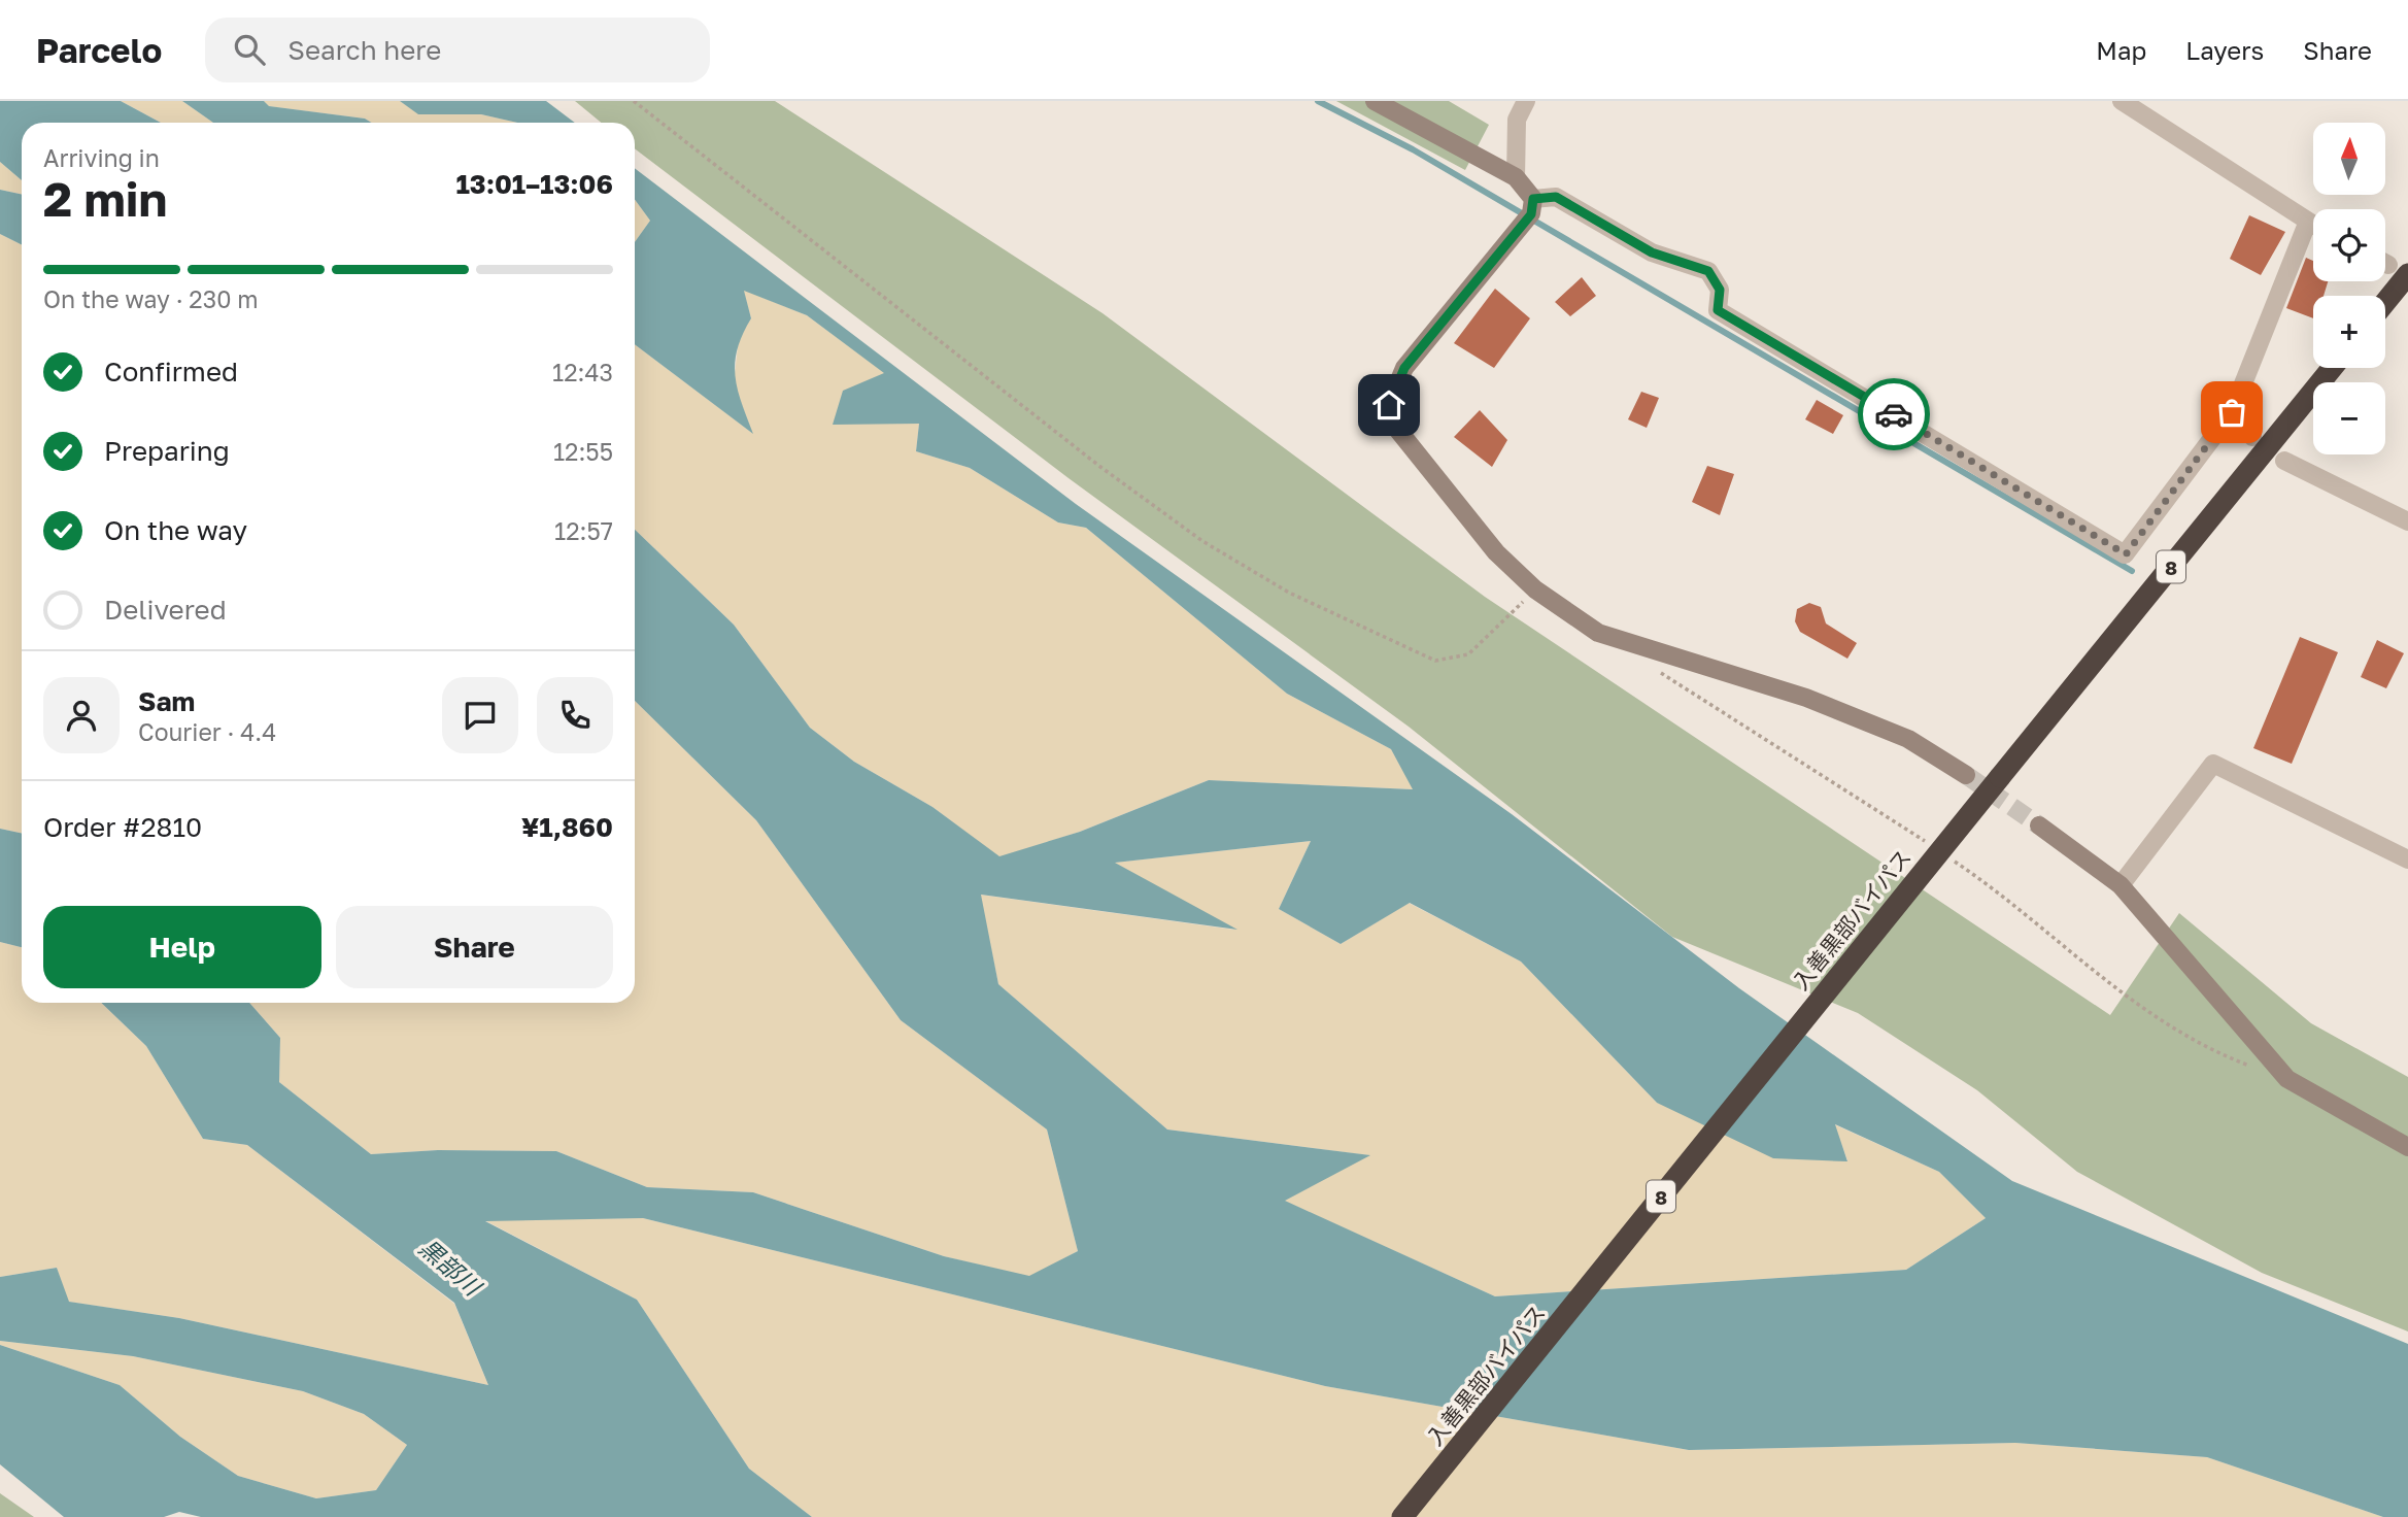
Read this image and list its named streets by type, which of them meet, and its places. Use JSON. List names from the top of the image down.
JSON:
{
  "streets": {
    "highway": ["8", "入善黒部バイパス"]
  },
  "water": ["黒部川"],
  "north": "top",
  "page": {
    "header": "Parcelo",
    "search": "Search here",
    "nav": ["Map", "Layers", "Share"],
    "map_buttons": ["+", "−"],
    "heading": ["2 min", "Arriving in", "13:01–13:06"],
    "panel": [
      "Sam",
      "Courier · 4.4",
      "Order #2810",
      "¥1,860"
    ],
    "bar": "On the way · 230 m",
    "list": [
      ["Confirmed", "12:43"],
      ["Preparing", "12:55"],
      ["On the way", "12:57"],
      "Delivered"
    ],
    "buttons": ["Help", "Share"]
  }
}
